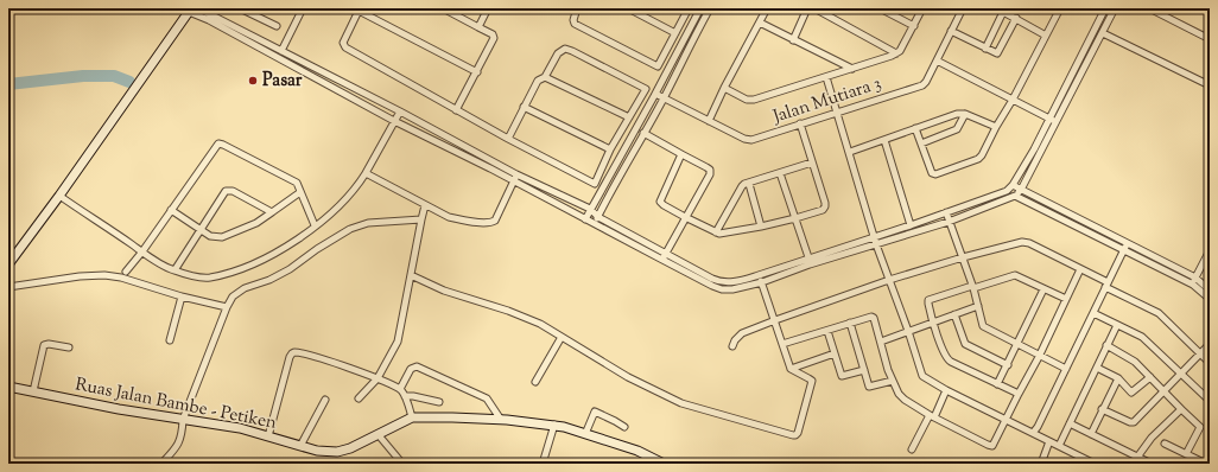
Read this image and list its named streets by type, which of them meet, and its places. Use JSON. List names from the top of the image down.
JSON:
{
  "streets": {
    "main road": ["Ruas Jalan Bambe - Petiken"],
    "street": ["Jalan Mutiara 3"]
  },
  "places": ["Pasar"]
}
